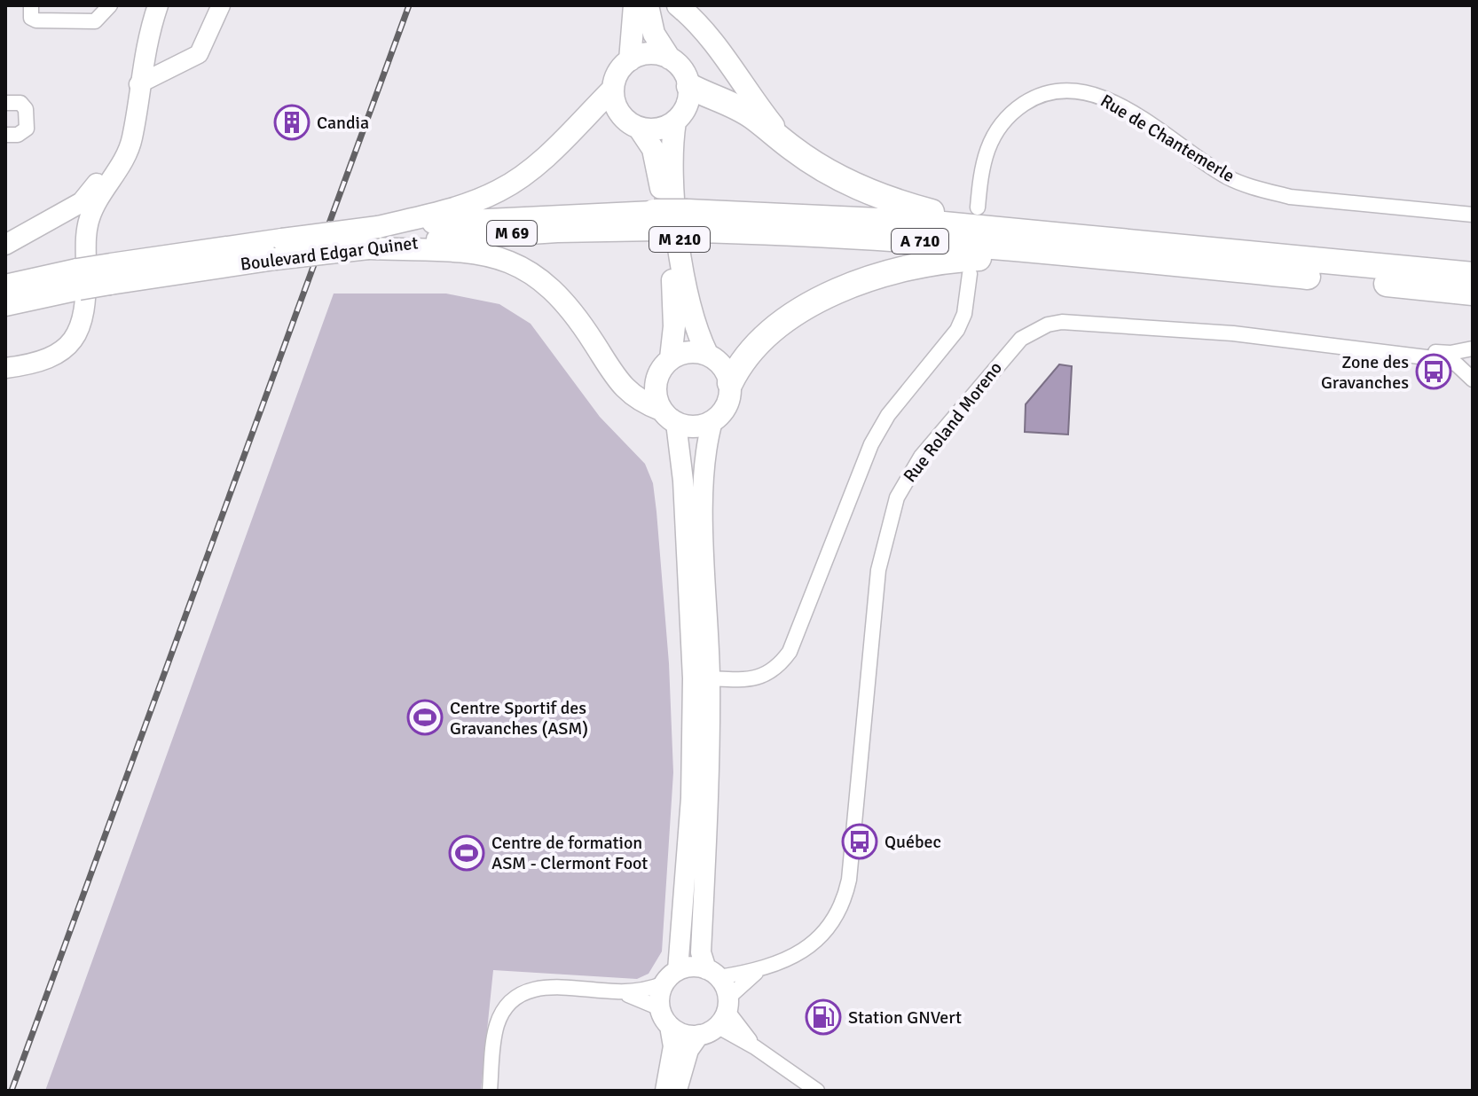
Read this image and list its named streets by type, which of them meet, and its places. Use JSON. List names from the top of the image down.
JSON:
{
  "streets": {
    "highway": ["A 710"],
    "main road": ["M 69", "M 210", "Boulevard Edgar Quinet"],
    "street": ["Rue de Chantemerle", "Rue Roland Moreno"]
  },
  "crossings": [
    ["M 69", "A 710"],
    ["M 69", "Boulevard Edgar Quinet"],
    ["A 710", "Boulevard Edgar Quinet"]
  ],
  "places": {
    "building": ["Candia"],
    "bus stop": ["Zone des Gravanches", "Québec"],
    "sports": ["Centre Sportif des Gravanches (ASM)", "Centre de formation ASM - Clermont Foot"],
    "fuel station": ["Station GNVert"]
  }
}
